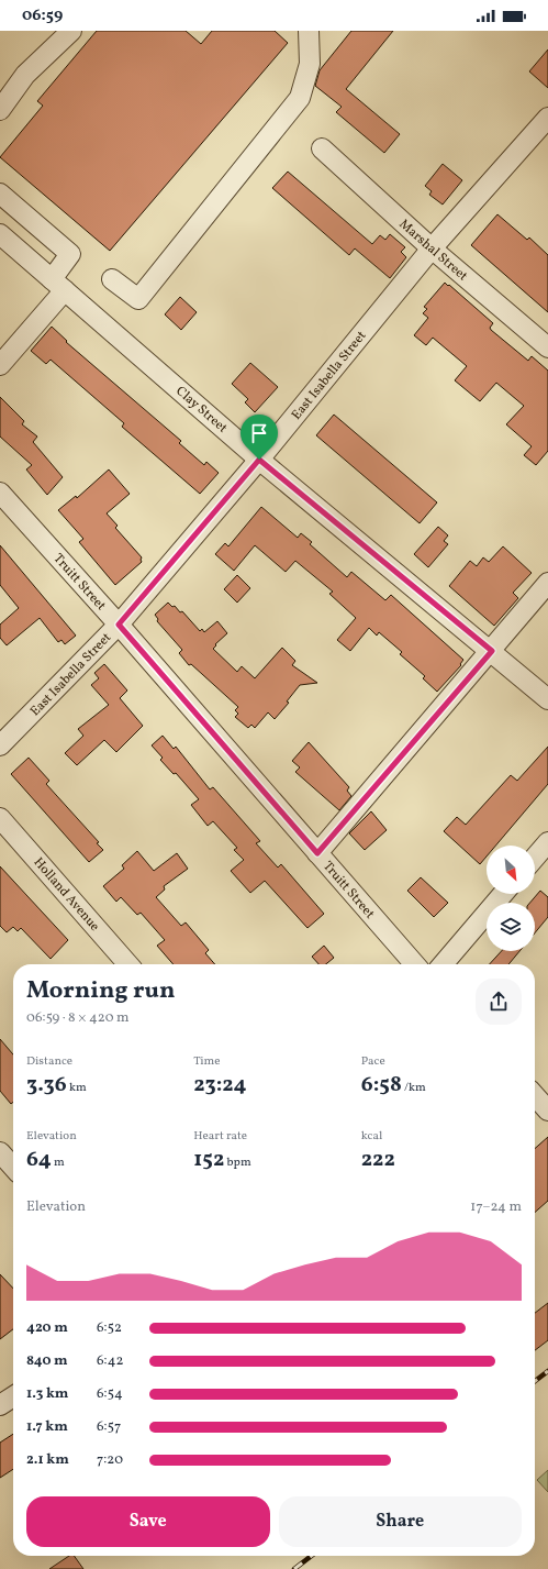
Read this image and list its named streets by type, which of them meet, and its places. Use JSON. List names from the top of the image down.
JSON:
{
  "streets": {
    "street": [
      "Marshal Street",
      "East Isabella Street",
      "Clay Street",
      "Truitt Street",
      "Holland Avenue"
    ]
  },
  "crossings": [
    ["Marshal Street", "East Isabella Street"],
    ["East Isabella Street", "Clay Street"],
    ["East Isabella Street", "Truitt Street"]
  ],
  "north": "bottom right",
  "page": {
    "status": "06:59",
    "heading": ["Morning run", "06:59 · 8 × 420 m"],
    "stats": [
      ["Distance", "3.36 km"],
      ["Time", "23:24"],
      ["Pace", "6:58 /km"],
      ["Elevation", "64 m"],
      ["Heart rate", "152 bpm"],
      ["kcal", "222"]
    ],
    "chart": ["Elevation", "17–24 m"],
    "list": [
      {
        "name": "420 m",
        "note": "6:52"
      },
      {
        "name": "840 m",
        "note": "6:42"
      },
      {
        "name": "1.3 km",
        "note": "6:54"
      },
      {
        "name": "1.7 km",
        "note": "6:57"
      },
      {
        "name": "2.1 km",
        "note": "7:20"
      }
    ],
    "buttons": ["Save", "Share"]
  }
}
